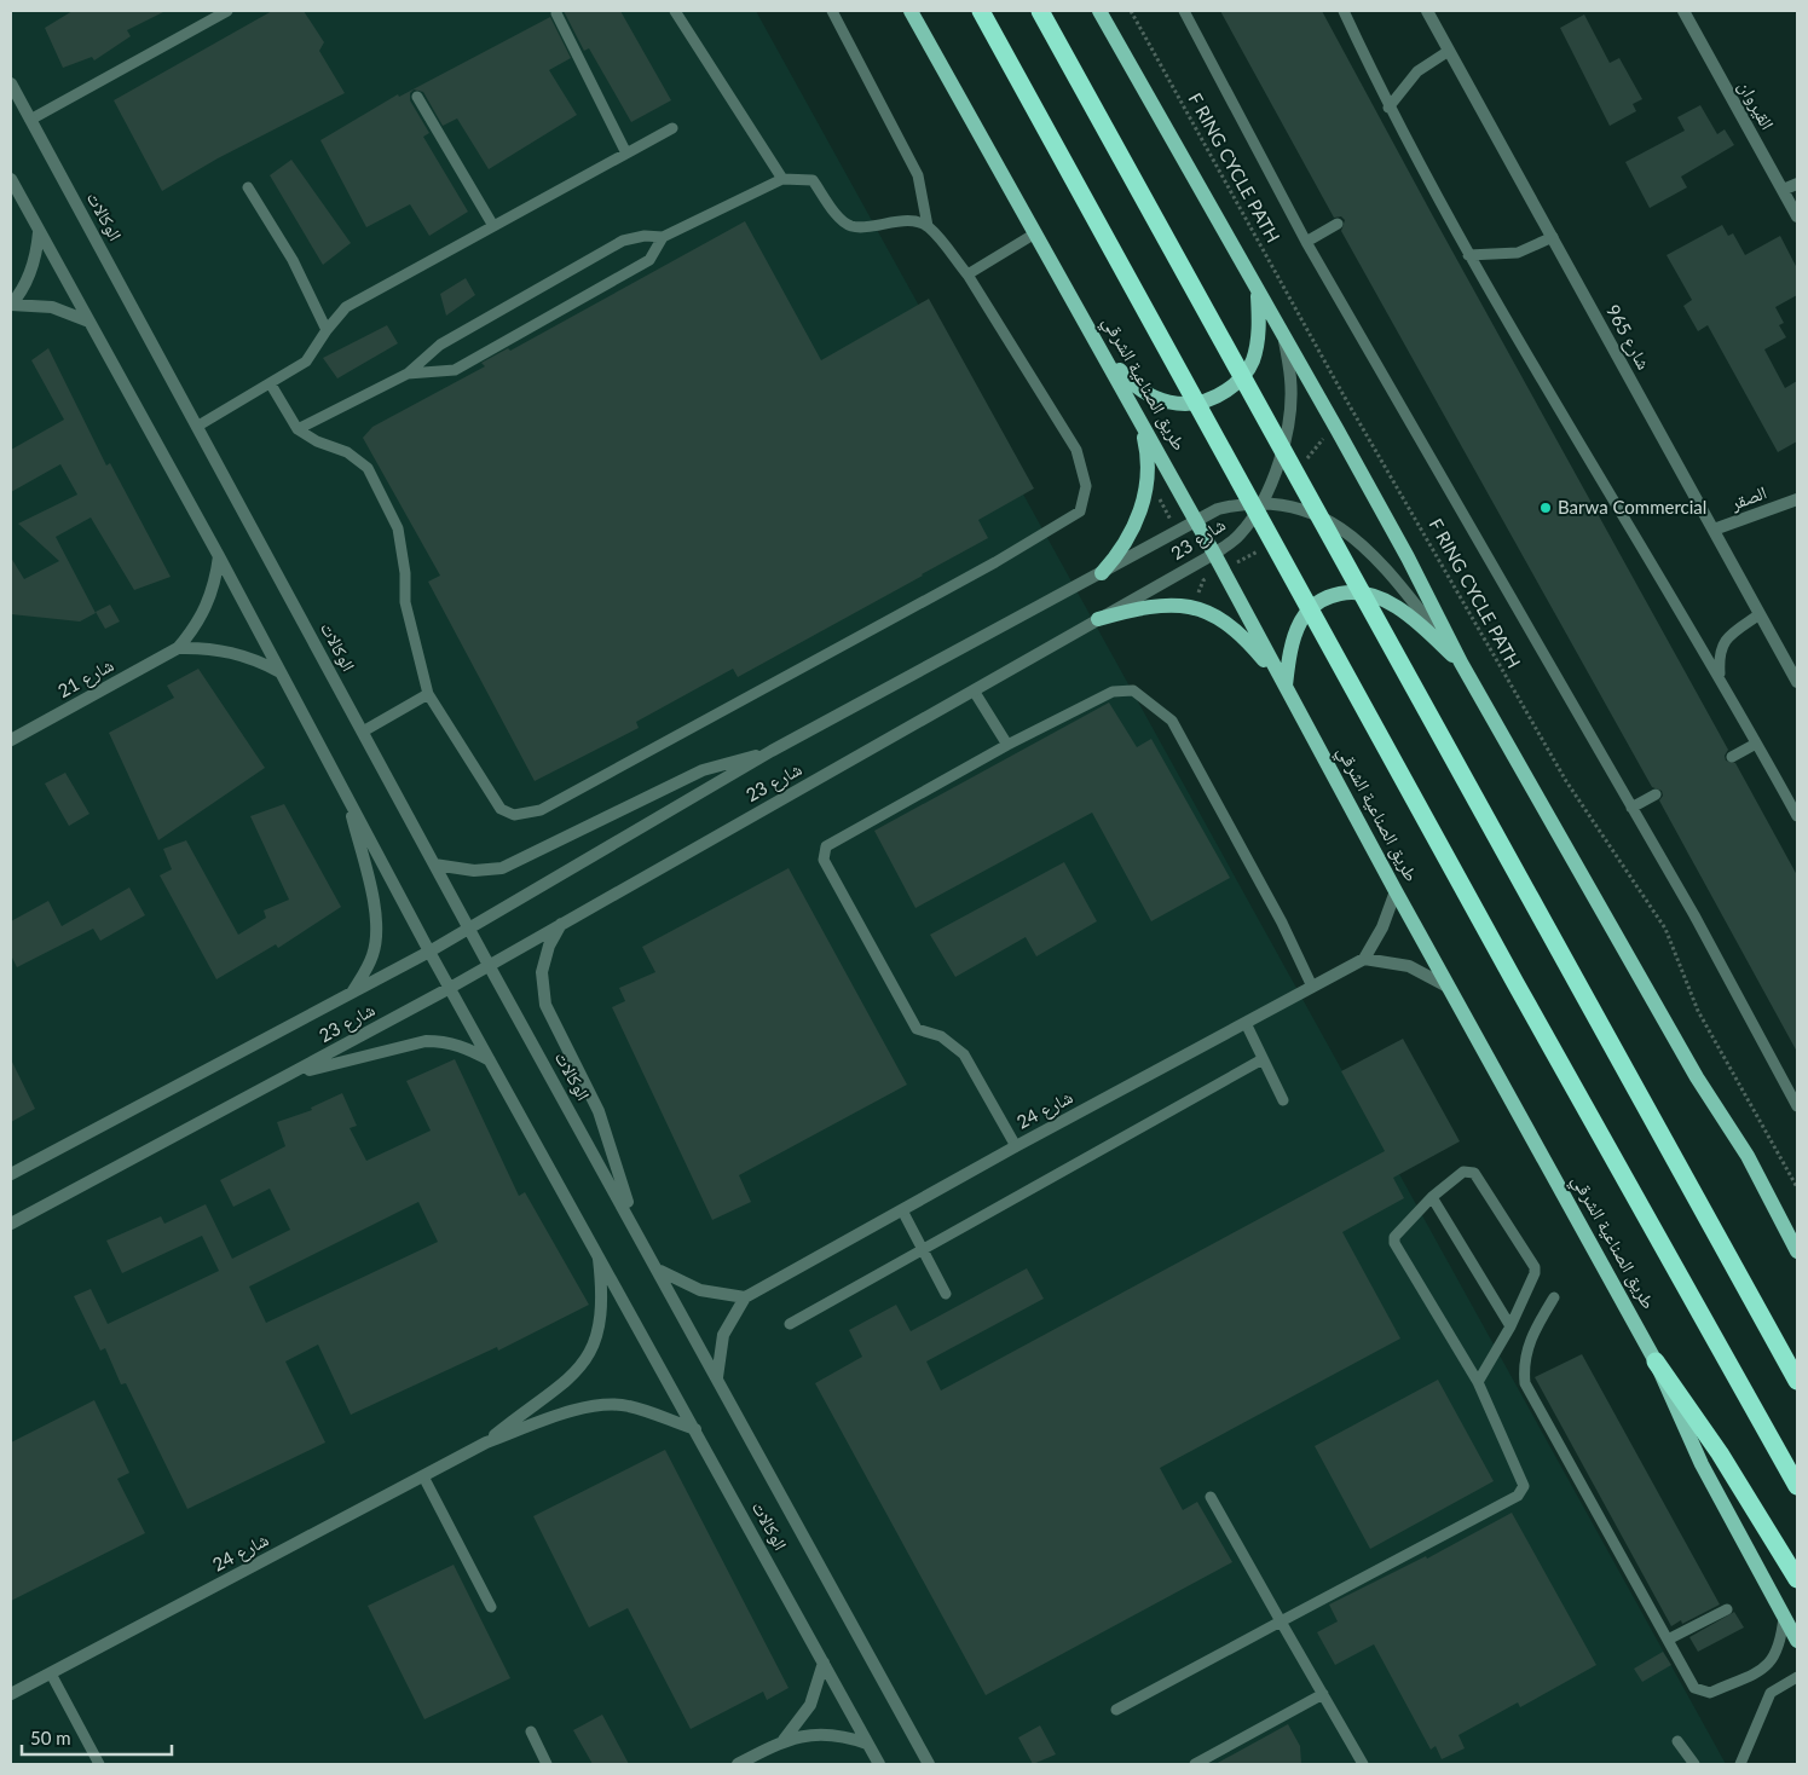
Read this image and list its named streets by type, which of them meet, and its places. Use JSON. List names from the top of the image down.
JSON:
{
  "streets": {
    "highway": ["طريق الصناعية الشرقي"],
    "street": [
      "القيروان",
      "الوكالات",
      "شارع 965",
      "الصقر",
      "شارع 23",
      "شارع 21",
      "شارع 24"
    ],
    "path": ["F RING CYCLE PATH"]
  },
  "crossings": [
    ["الوكالات", "شارع 23"],
    ["الوكالات", "شارع 21"],
    ["الوكالات", "شارع 24"],
    ["شارع 965", "الصقر"],
    ["طريق الصناعية الشرقي", "شارع 23"]
  ],
  "places": ["Barwa Commercial"],
  "scale_bar": "50 m"
}
